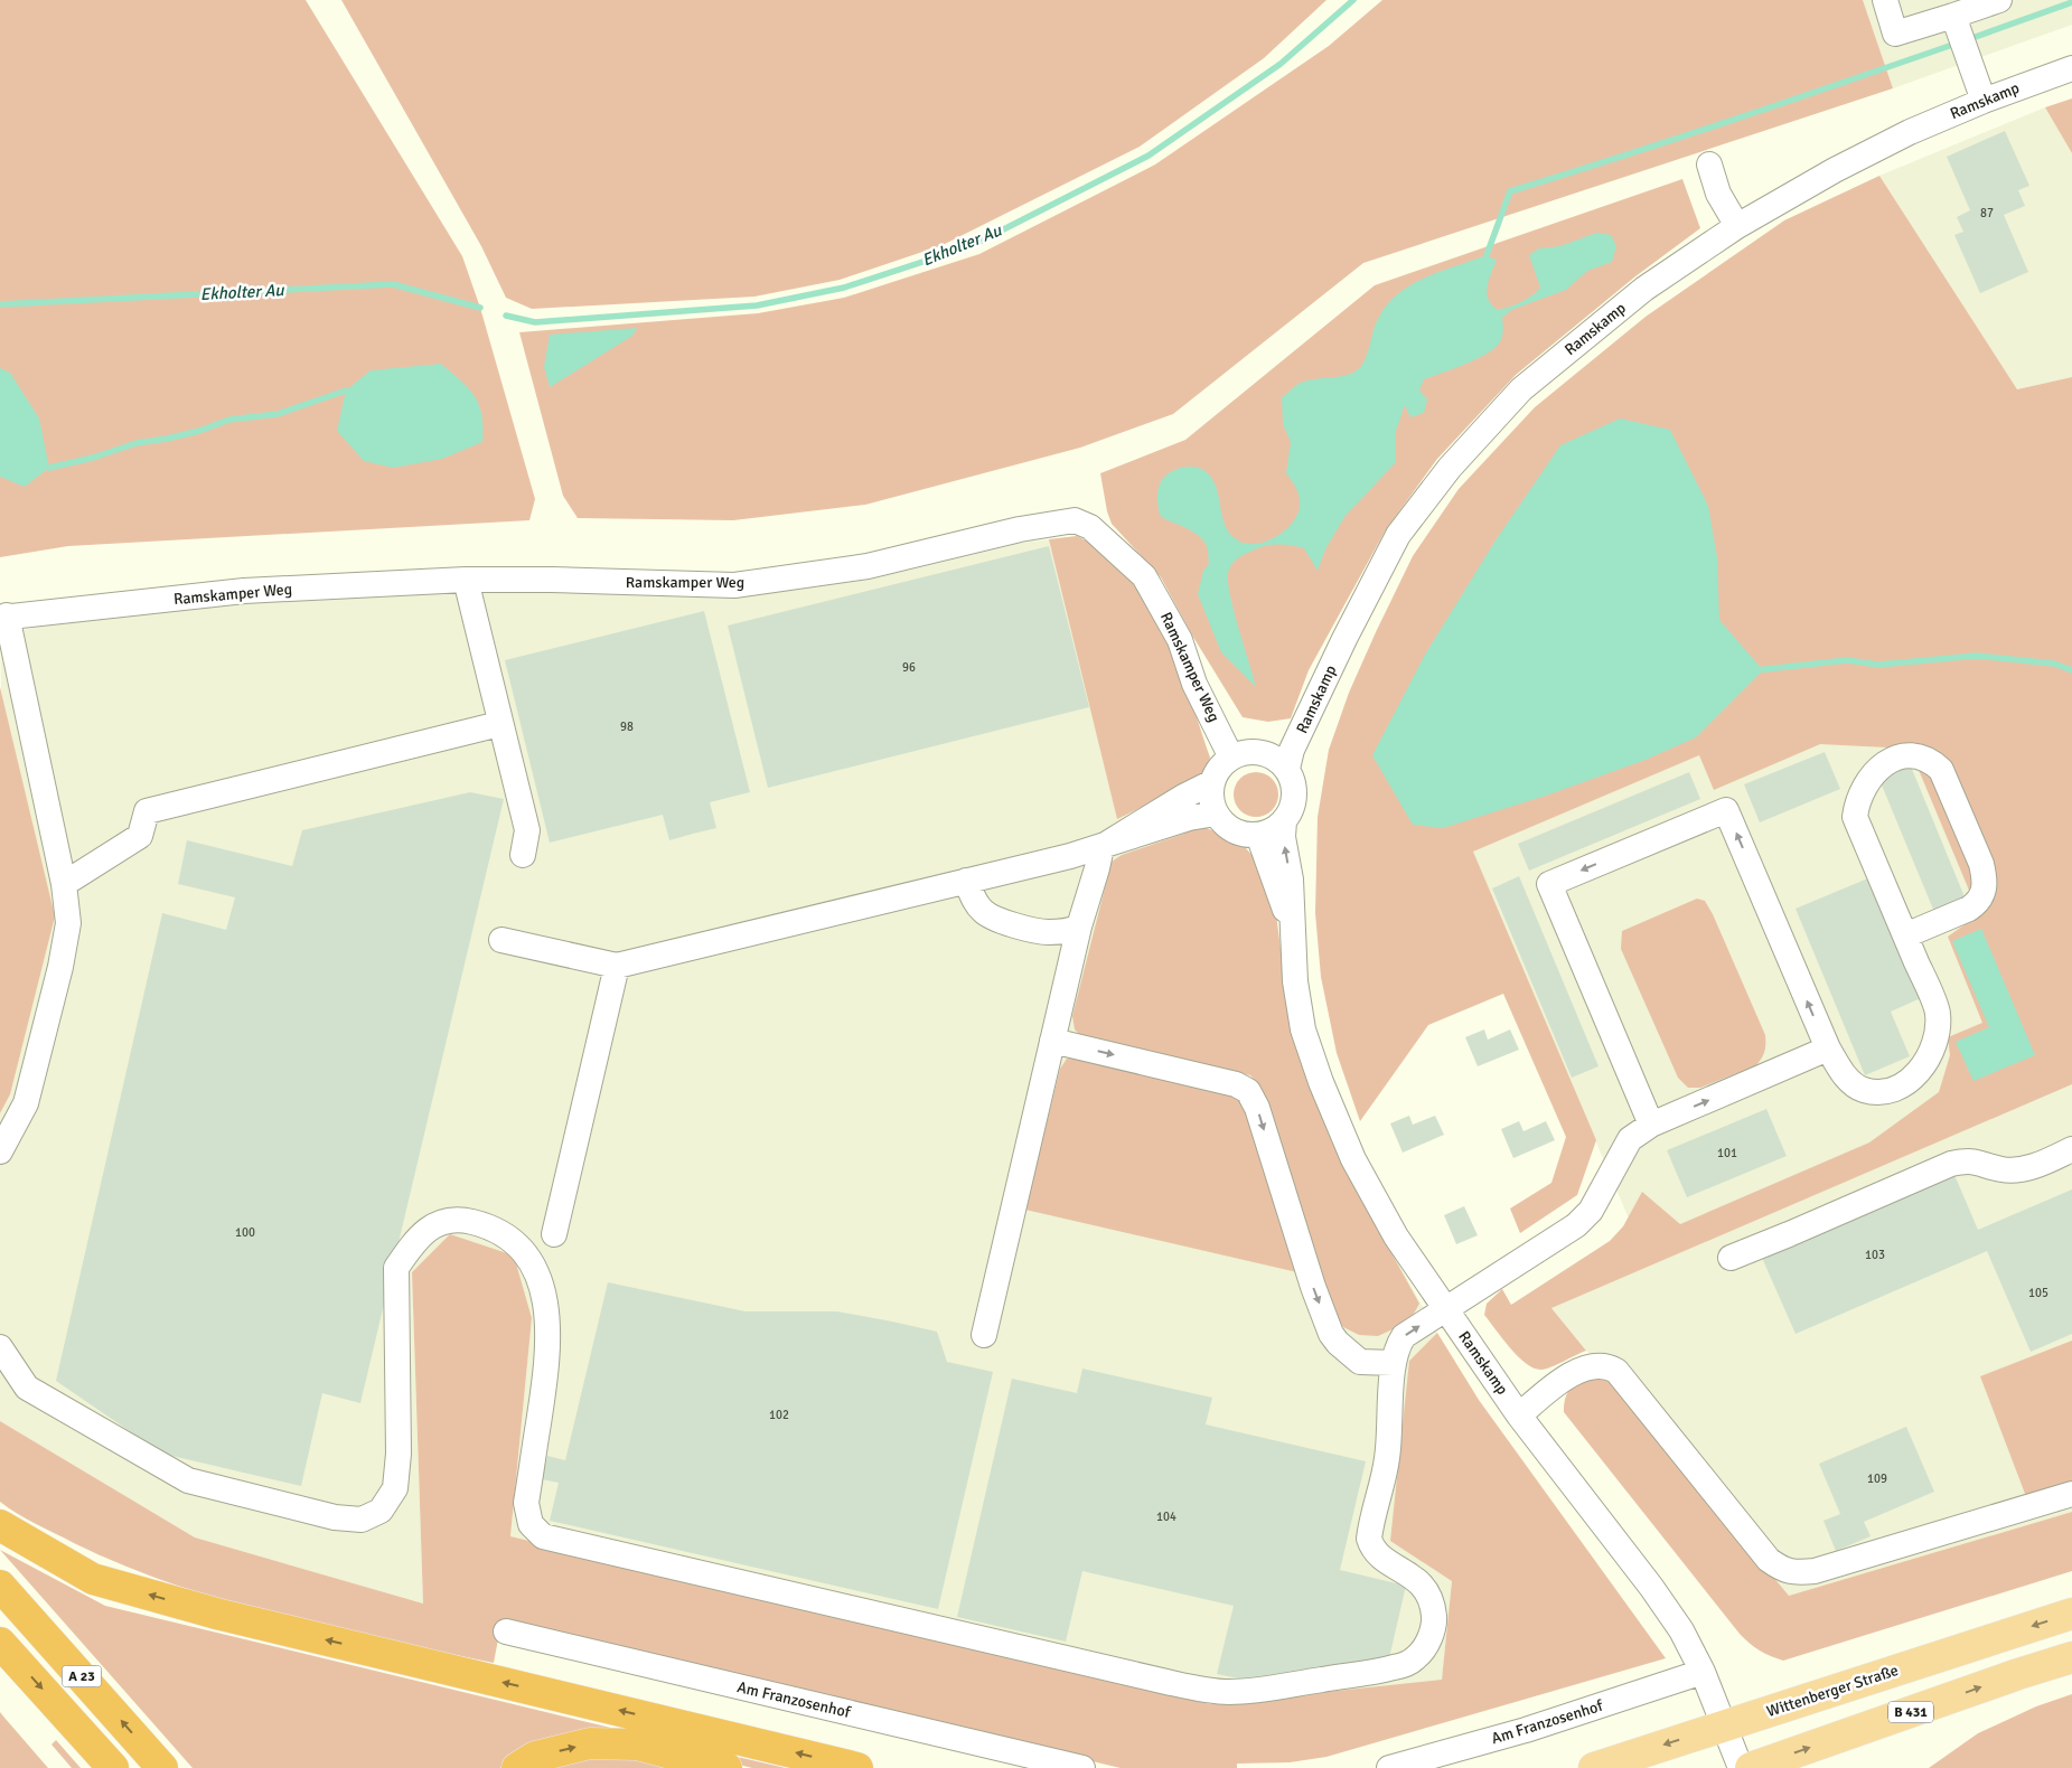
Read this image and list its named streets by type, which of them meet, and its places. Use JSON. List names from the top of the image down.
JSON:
{
  "streets": {
    "highway": ["A 23"],
    "main road": ["Wittenberger Straße", "B 431"],
    "street": ["Ramskamp", "Ramskamper Weg", "Am Franzosenhof"]
  },
  "crossings": [
    ["Ramskamp", "Ramskamper Weg"],
    ["Ramskamp", "Wittenberger Straße"],
    ["Ramskamp", "Am Franzosenhof"]
  ],
  "water": ["Ekholter Au"],
  "house_numbers": [
    "87",
    "96",
    "98",
    "101",
    "100",
    "103",
    "105",
    "102",
    "109",
    "104"
  ]
}
